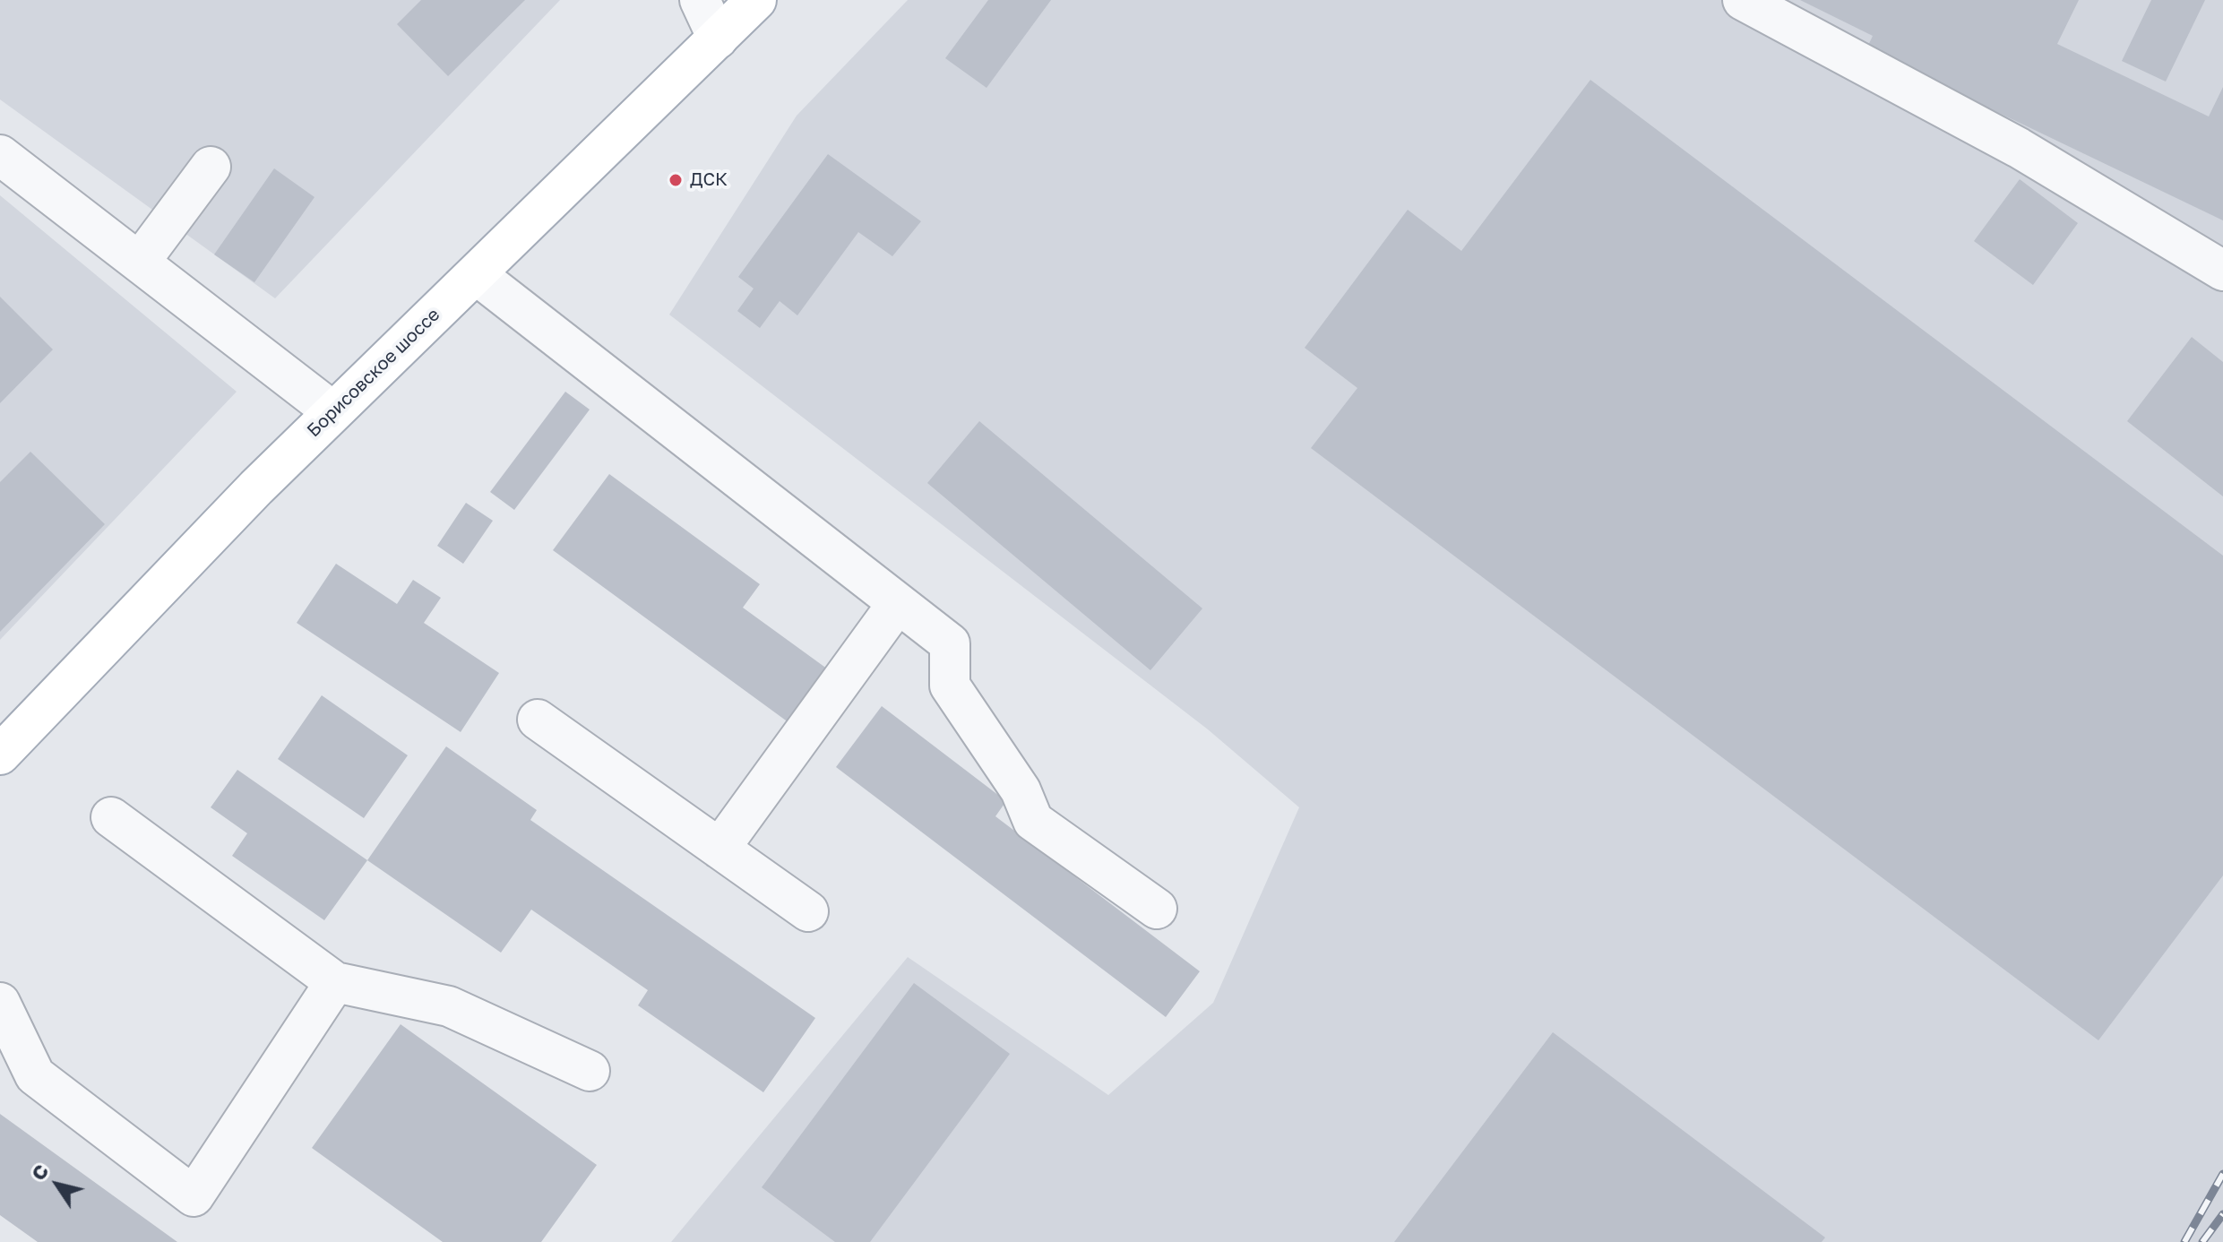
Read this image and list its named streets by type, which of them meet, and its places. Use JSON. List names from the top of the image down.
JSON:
{
  "streets": {
    "main road": ["Борисовское шоссе"]
  },
  "places": ["ДСК"],
  "north": "top left"
}
